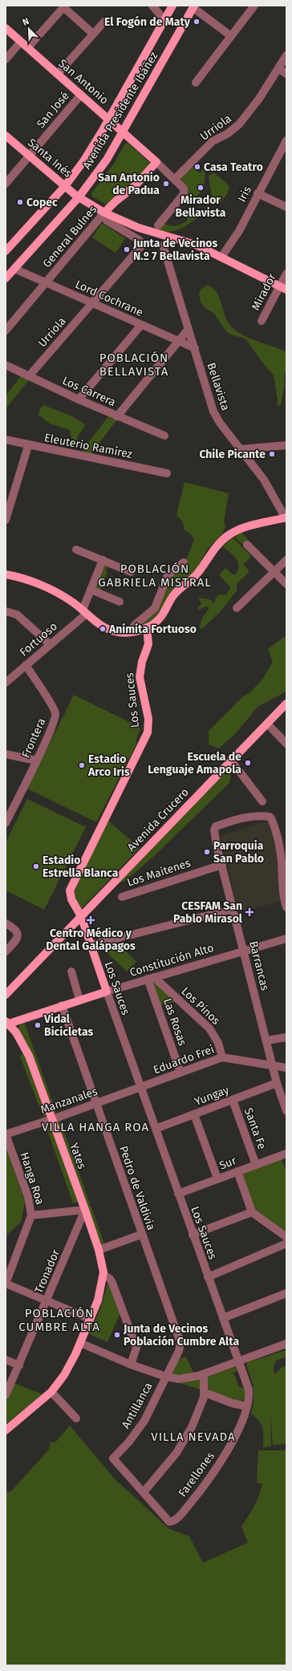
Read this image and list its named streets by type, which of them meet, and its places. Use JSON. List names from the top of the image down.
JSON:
{
  "streets": {
    "main road": [
      "San Antonio",
      "Avenida Presidente Ibáñez",
      "Santa Inés",
      "General Bulnes",
      "Los Sauces",
      "Avenida Crucero",
      "Constitución Alto",
      "Yates"
    ],
    "street": [
      "San José",
      "Urriola",
      "Iris",
      "Mirador",
      "Lord Cochrane",
      "Bellavista",
      "Los Carrera",
      "Eleuterio Ramírez",
      "Fortuoso",
      "Frontera",
      "Los Maitenes",
      "Barrancas",
      "Los Pinos",
      "Las Rosas",
      "Eduardo Frei",
      "Yungay",
      "Manzanales",
      "Santa Fe",
      "Sur",
      "Hanga Roa",
      "Pedro de Valdivia",
      "Tronador",
      "Antillanca",
      "Farellones"
    ]
  },
  "crossings": [
    ["San Antonio", "San José"],
    ["San Antonio", "Avenida Presidente Ibáñez"],
    ["San Antonio", "Urriola"],
    ["San Antonio", "General Bulnes"],
    ["San José", "Santa Inés"],
    ["Avenida Presidente Ibáñez", "Santa Inés"],
    ["Avenida Presidente Ibáñez", "Lord Cochrane"],
    ["Urriola", "Santa Inés"],
    ["Urriola", "General Bulnes"],
    ["Urriola", "Lord Cochrane"],
    ["Urriola", "Los Carrera"],
    ["Santa Inés", "Iris"],
    ["Santa Inés", "General Bulnes"],
    ["Santa Inés", "Mirador"],
    ["General Bulnes", "Lord Cochrane"],
    ["Lord Cochrane", "Bellavista"],
    ["Fortuoso", "Frontera"],
    ["Los Sauces", "Avenida Crucero"],
    ["Los Sauces", "Constitución Alto"],
    ["Los Sauces", "Eduardo Frei"],
    ["Los Sauces", "Yungay"],
    ["Los Sauces", "Manzanales"],
    ["Los Sauces", "Sur"],
    ["Los Sauces", "Farellones"],
    ["Los Maitenes", "Barrancas"],
    ["Constitución Alto", "Barrancas"],
    ["Constitución Alto", "Los Pinos"],
    ["Constitución Alto", "Las Rosas"],
    ["Constitución Alto", "Yates"],
    ["Constitución Alto", "Pedro de Valdivia"],
    ["Barrancas", "Eduardo Frei"],
    ["Barrancas", "Yungay"],
    ["Los Pinos", "Las Rosas"],
    ["Los Pinos", "Eduardo Frei"],
    ["Las Rosas", "Eduardo Frei"],
    ["Eduardo Frei", "Manzanales"],
    ["Yungay", "Santa Fe"],
    ["Manzanales", "Yates"],
    ["Manzanales", "Hanga Roa"],
    ["Manzanales", "Pedro de Valdivia"],
    ["Santa Fe", "Sur"],
    ["Yates", "Tronador"],
    ["Pedro de Valdivia", "Antillanca"],
    ["Antillanca", "Farellones"]
  ],
  "districts": [
    "POBLACIÓN BELLAVISTA",
    "POBLACIÓN GABRIELA MISTRAL",
    "VILLA HANGA ROA",
    "POBLACIÓN CUMBRE ALTA",
    "VILLA NEVADA"
  ],
  "places": {
    "other": [
      "El Fogón de Maty",
      "Casa Teatro",
      "San Antonio de Padua",
      "Mirador Bellavista",
      "Copec",
      "Junta de Vecinos N.º 7 Bellavista",
      "Chile Picante",
      "Animita Fortuoso",
      "Escuela de Lenguaje Amapola",
      "Estadio Arco Iris",
      "Parroquia San Pablo",
      "Estadio Estrella Blanca",
      "Vidal Bicicletas",
      "Junta de Vecinos Población Cumbre Alta"
    ],
    "health": ["CESFAM San Pablo Mirasol", "Centro Médico y Dental Galápagos"]
  },
  "north": "top left"
}
